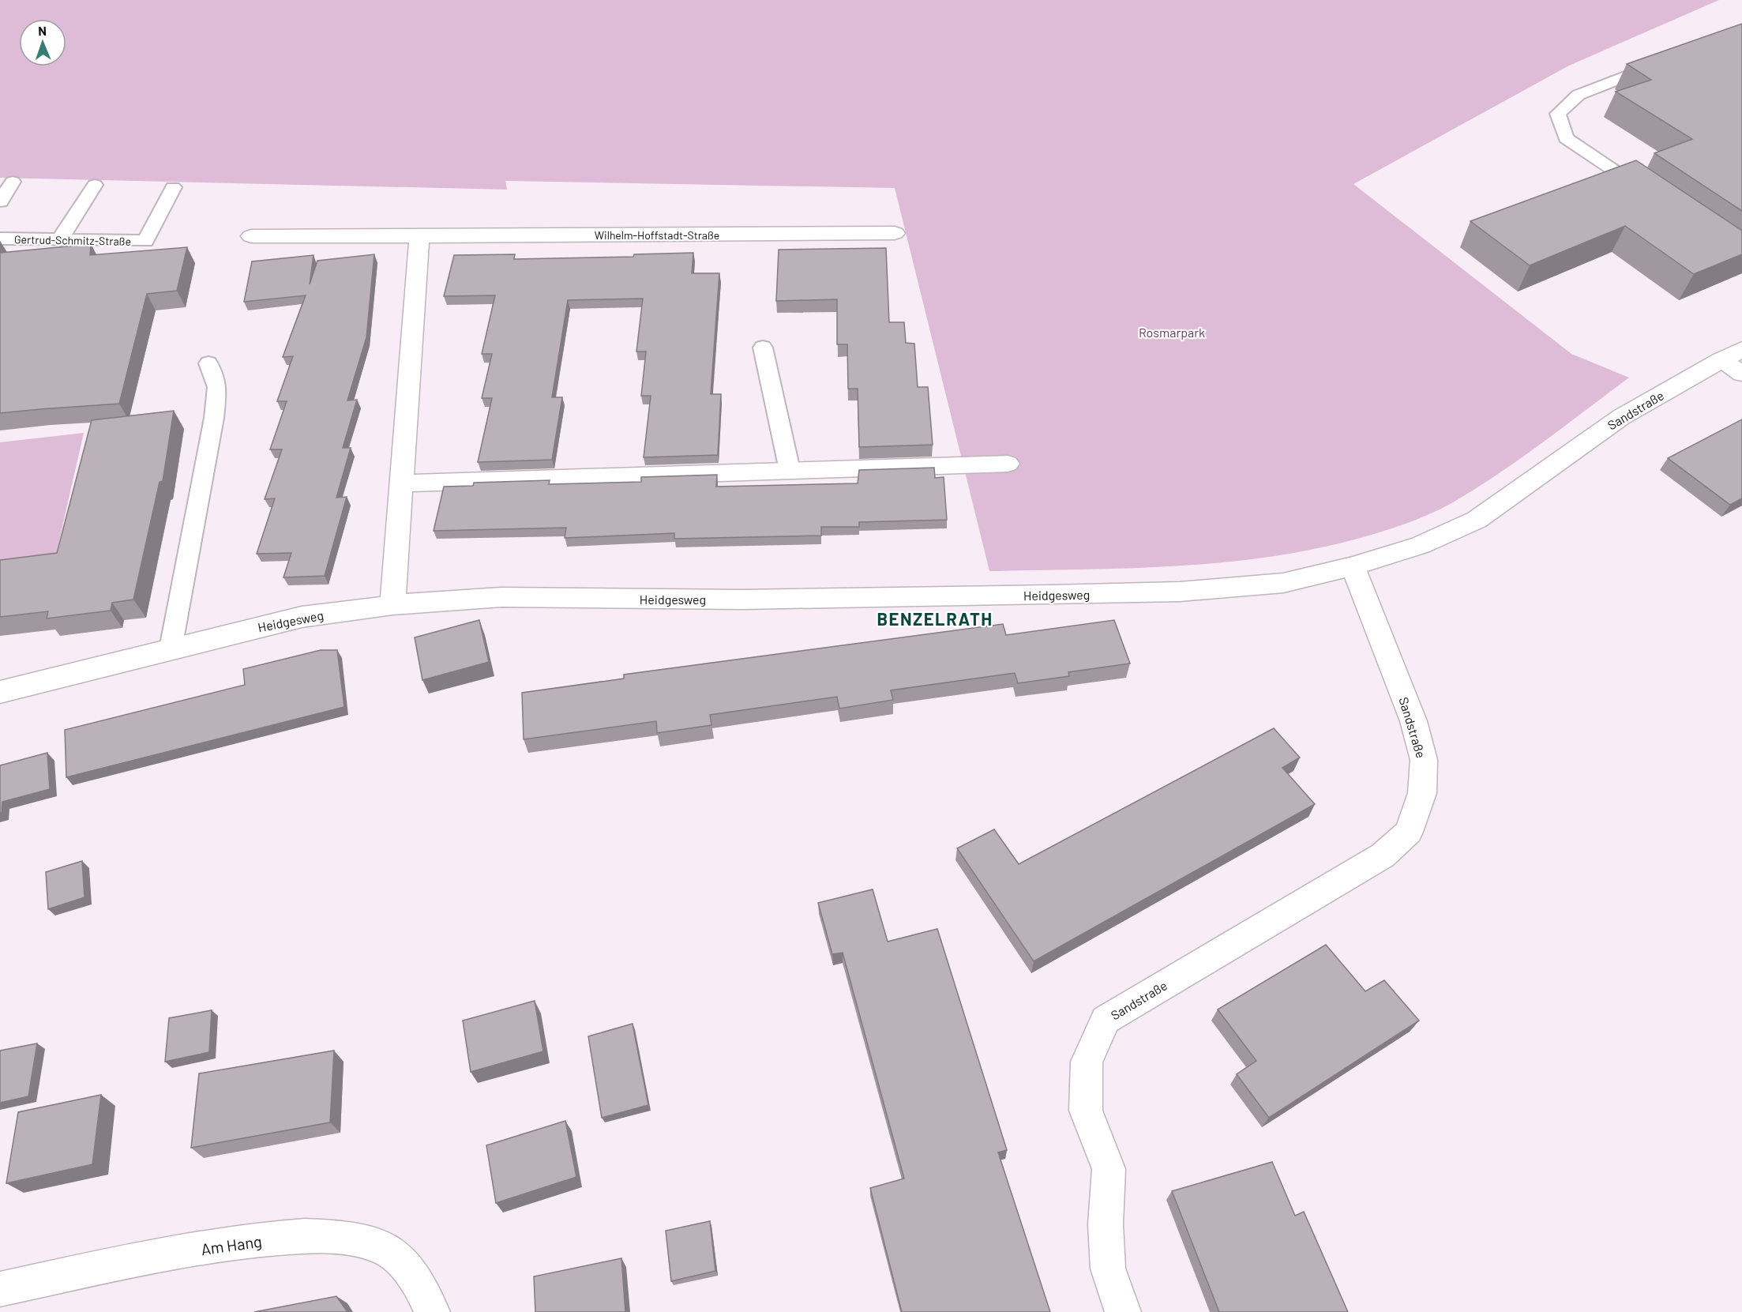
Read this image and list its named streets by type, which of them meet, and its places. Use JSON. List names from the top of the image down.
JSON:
{
  "streets": {
    "street": [
      "Wilhelm-Hoffstadt-Straße",
      "Sandstraße",
      "Heidgesweg",
      "Am Hang"
    ],
    "lane": ["Gertrud-Schmitz-Straße"]
  },
  "crossings": [
    ["Sandstraße", "Heidgesweg"]
  ],
  "districts": ["BENZELRATH"],
  "parks": ["Rosmarpark"],
  "north": "top"
}
